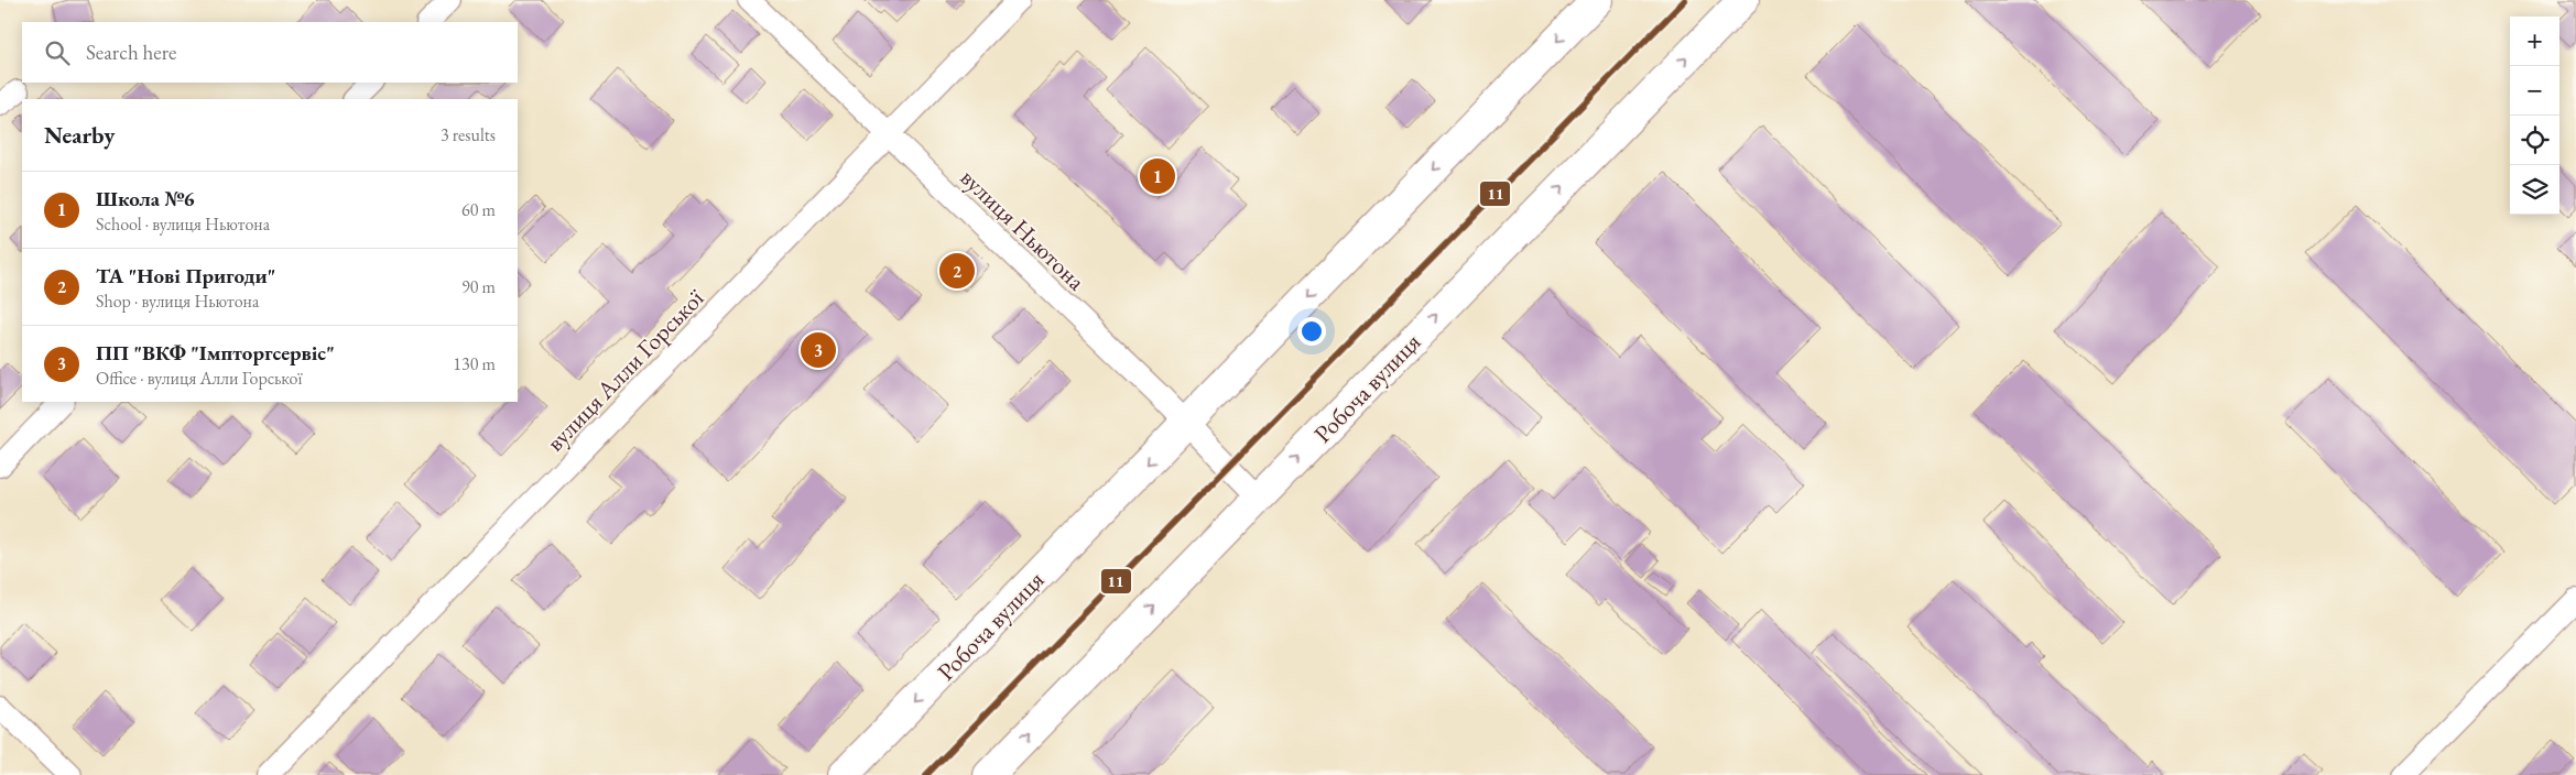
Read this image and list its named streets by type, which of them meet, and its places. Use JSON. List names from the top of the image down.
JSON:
{
  "streets": {
    "main road": ["Робоча вулиця"],
    "street": ["вулиця Ньютона", "вулиця Алли Горської"]
  },
  "crossings": [
    ["вулиця Ньютона", "вулиця Алли Горської"],
    ["вулиця Ньютона", "Робоча вулиця"]
  ],
  "lines": ["transit line 11"],
  "page": {
    "map_buttons": ["+", "−"],
    "search": "Search here",
    "heading": ["Nearby", "3 results"],
    "pins": ["1", "2", "3"],
    "list": [
      {
        "mark": "1",
        "name": "Школа №6",
        "note": "School · вулиця Ньютона",
        "value": "60 m"
      },
      {
        "mark": "2",
        "name": "ТА \"Нові Пригоди\"",
        "note": "Shop · вулиця Ньютона",
        "value": "90 m"
      },
      {
        "mark": "3",
        "name": "ПП \"ВКФ \"Імпторгсервіс\"",
        "note": "Office · вулиця Алли Горської",
        "value": "130 m"
      }
    ]
  }
}
